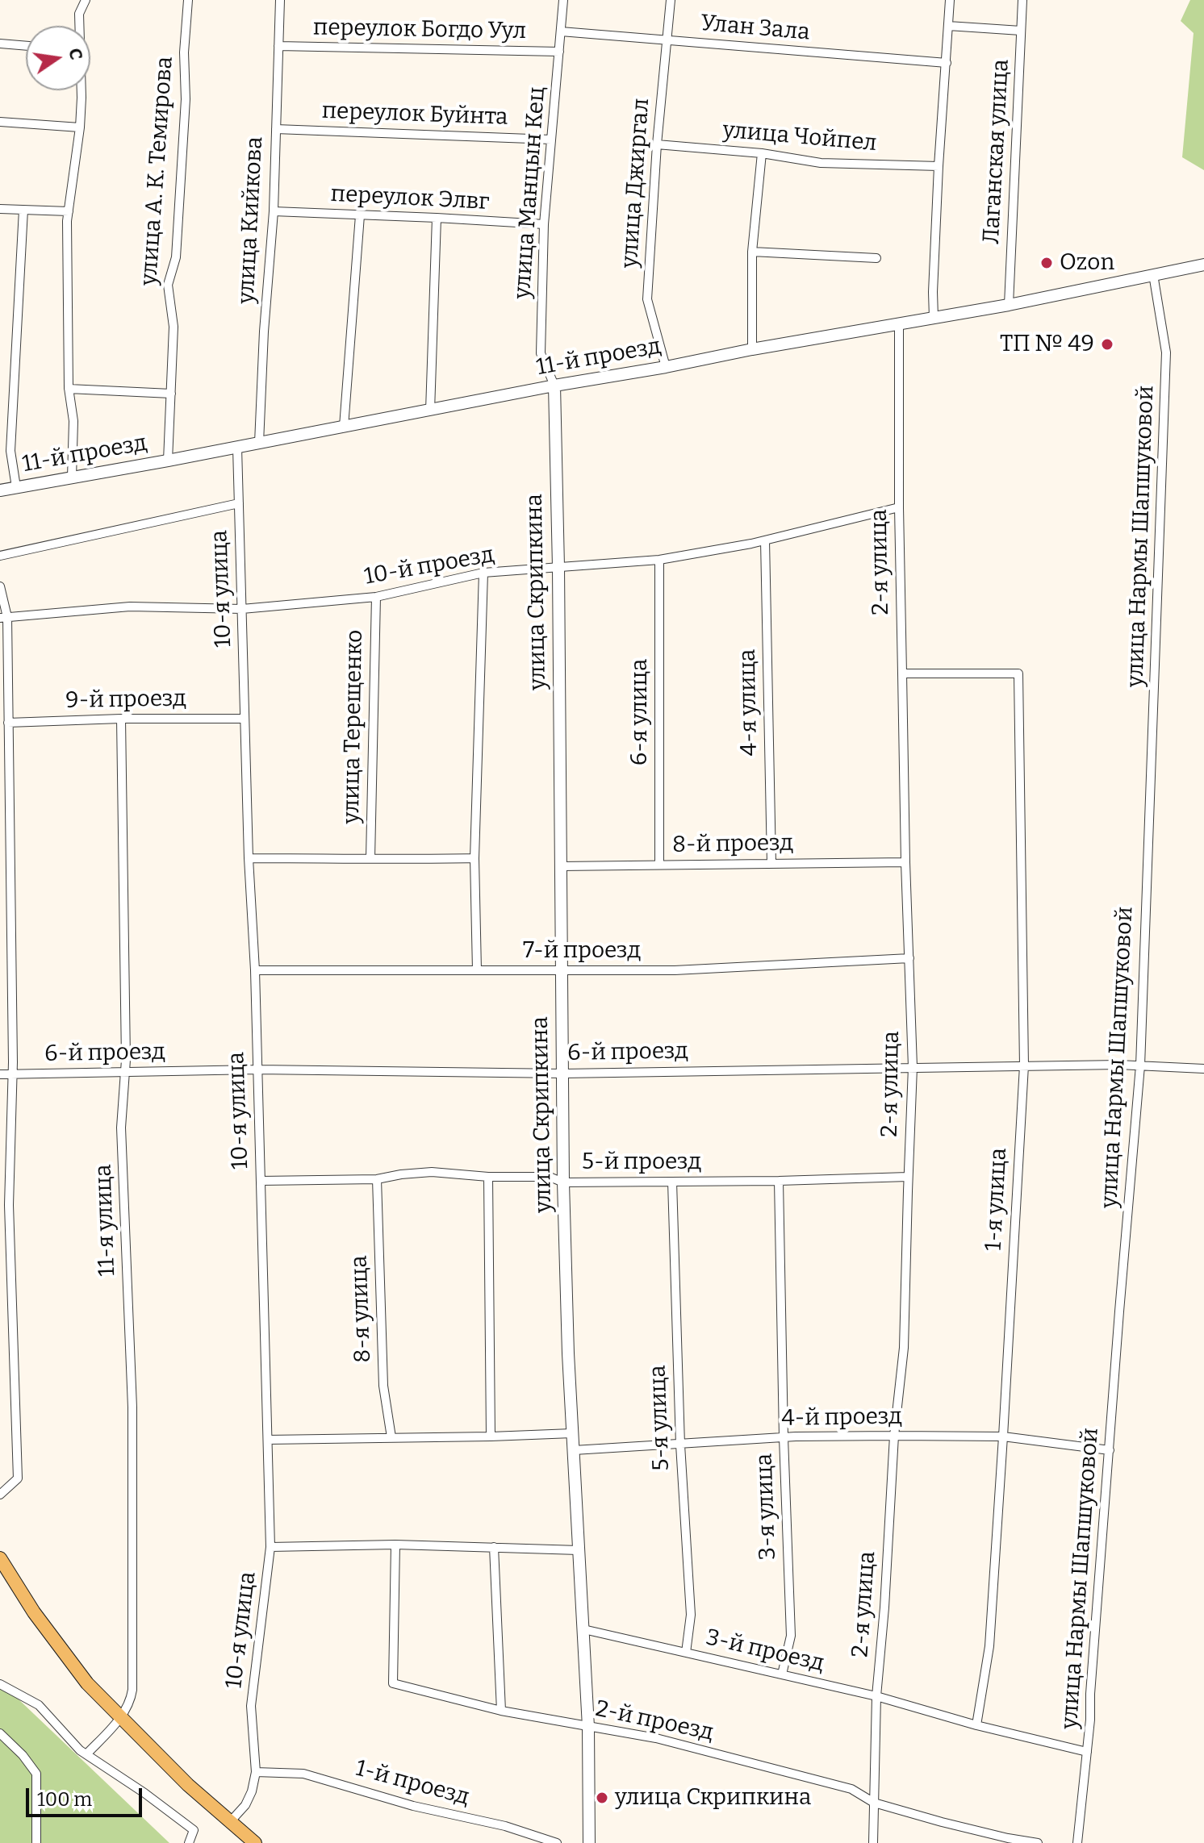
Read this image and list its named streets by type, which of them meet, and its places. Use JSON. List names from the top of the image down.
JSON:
{
  "streets": {
    "street": [
      "Улан Зала",
      "переулок Богдо Уул",
      "переулок Буйнта",
      "улица Чойпел",
      "Лаганская улица",
      "улица А. К. Темирова",
      "улица Джиргал",
      "улица Манцын Кец",
      "переулок Элвг",
      "улица Кийкова",
      "11-й проезд",
      "улица Нармы Шапшуковой",
      "2-я улица",
      "10-й проезд",
      "10-я улица",
      "улица Скрипкина",
      "9-й проезд",
      "4-я улица",
      "6-я улица",
      "улица Терещенко",
      "8-й проезд",
      "7-й проезд",
      "6-й проезд",
      "5-й проезд",
      "1-я улица",
      "11-я улица",
      "8-я улица",
      "5-я улица",
      "4-й проезд",
      "3-я улица",
      "3-й проезд",
      "2-й проезд",
      "1-й проезд"
    ]
  },
  "crossings": [
    ["Улан Зала", "улица Джиргал"],
    ["Улан Зала", "улица Манцын Кец"],
    ["переулок Богдо Уул", "улица Манцын Кец"],
    ["переулок Богдо Уул", "улица Кийкова"],
    ["переулок Буйнта", "улица Манцын Кец"],
    ["переулок Буйнта", "улица Кийкова"],
    ["улица Чойпел", "улица Джиргал"],
    ["Лаганская улица", "11-й проезд"],
    ["улица А. К. Темирова", "11-й проезд"],
    ["улица Джиргал", "11-й проезд"],
    ["улица Манцын Кец", "переулок Элвг"],
    ["улица Манцын Кец", "11-й проезд"],
    ["улица Манцын Кец", "улица Скрипкина"],
    ["переулок Элвг", "улица Кийкова"],
    ["улица Кийкова", "11-й проезд"],
    ["11-й проезд", "улица Нармы Шапшуковой"],
    ["11-й проезд", "2-я улица"],
    ["11-й проезд", "10-я улица"],
    ["11-й проезд", "улица Скрипкина"],
    ["улица Нармы Шапшуковой", "6-й проезд"],
    ["улица Нармы Шапшуковой", "4-й проезд"],
    ["улица Нармы Шапшуковой", "3-й проезд"],
    ["2-я улица", "10-й проезд"],
    ["2-я улица", "8-й проезд"],
    ["2-я улица", "7-й проезд"],
    ["2-я улица", "6-й проезд"],
    ["2-я улица", "5-й проезд"],
    ["2-я улица", "1-я улица"],
    ["2-я улица", "4-й проезд"],
    ["2-я улица", "3-й проезд"],
    ["2-я улица", "2-й проезд"],
    ["10-й проезд", "10-я улица"],
    ["10-й проезд", "улица Скрипкина"],
    ["10-й проезд", "4-я улица"],
    ["10-й проезд", "6-я улица"],
    ["10-й проезд", "улица Терещенко"],
    ["10-я улица", "9-й проезд"],
    ["10-я улица", "7-й проезд"],
    ["10-я улица", "6-й проезд"],
    ["10-я улица", "5-й проезд"],
    ["10-я улица", "1-й проезд"],
    ["улица Скрипкина", "8-й проезд"],
    ["улица Скрипкина", "7-й проезд"],
    ["улица Скрипкина", "6-й проезд"],
    ["улица Скрипкина", "5-й проезд"],
    ["улица Скрипкина", "4-й проезд"],
    ["улица Скрипкина", "3-й проезд"],
    ["улица Скрипкина", "2-й проезд"],
    ["9-й проезд", "11-я улица"],
    ["4-я улица", "8-й проезд"],
    ["6-я улица", "8-й проезд"],
    ["6-й проезд", "1-я улица"],
    ["6-й проезд", "11-я улица"],
    ["5-й проезд", "8-я улица"],
    ["5-й проезд", "5-я улица"],
    ["5-й проезд", "3-я улица"],
    ["1-я улица", "4-й проезд"],
    ["1-я улица", "3-й проезд"],
    ["5-я улица", "4-й проезд"],
    ["5-я улица", "3-й проезд"],
    ["4-й проезд", "3-я улица"],
    ["3-я улица", "3-й проезд"]
  ],
  "places": ["Ozon", "ТП № 49", "улица Скрипкина"],
  "scale_bar": "100 m",
  "north": "right"
}
